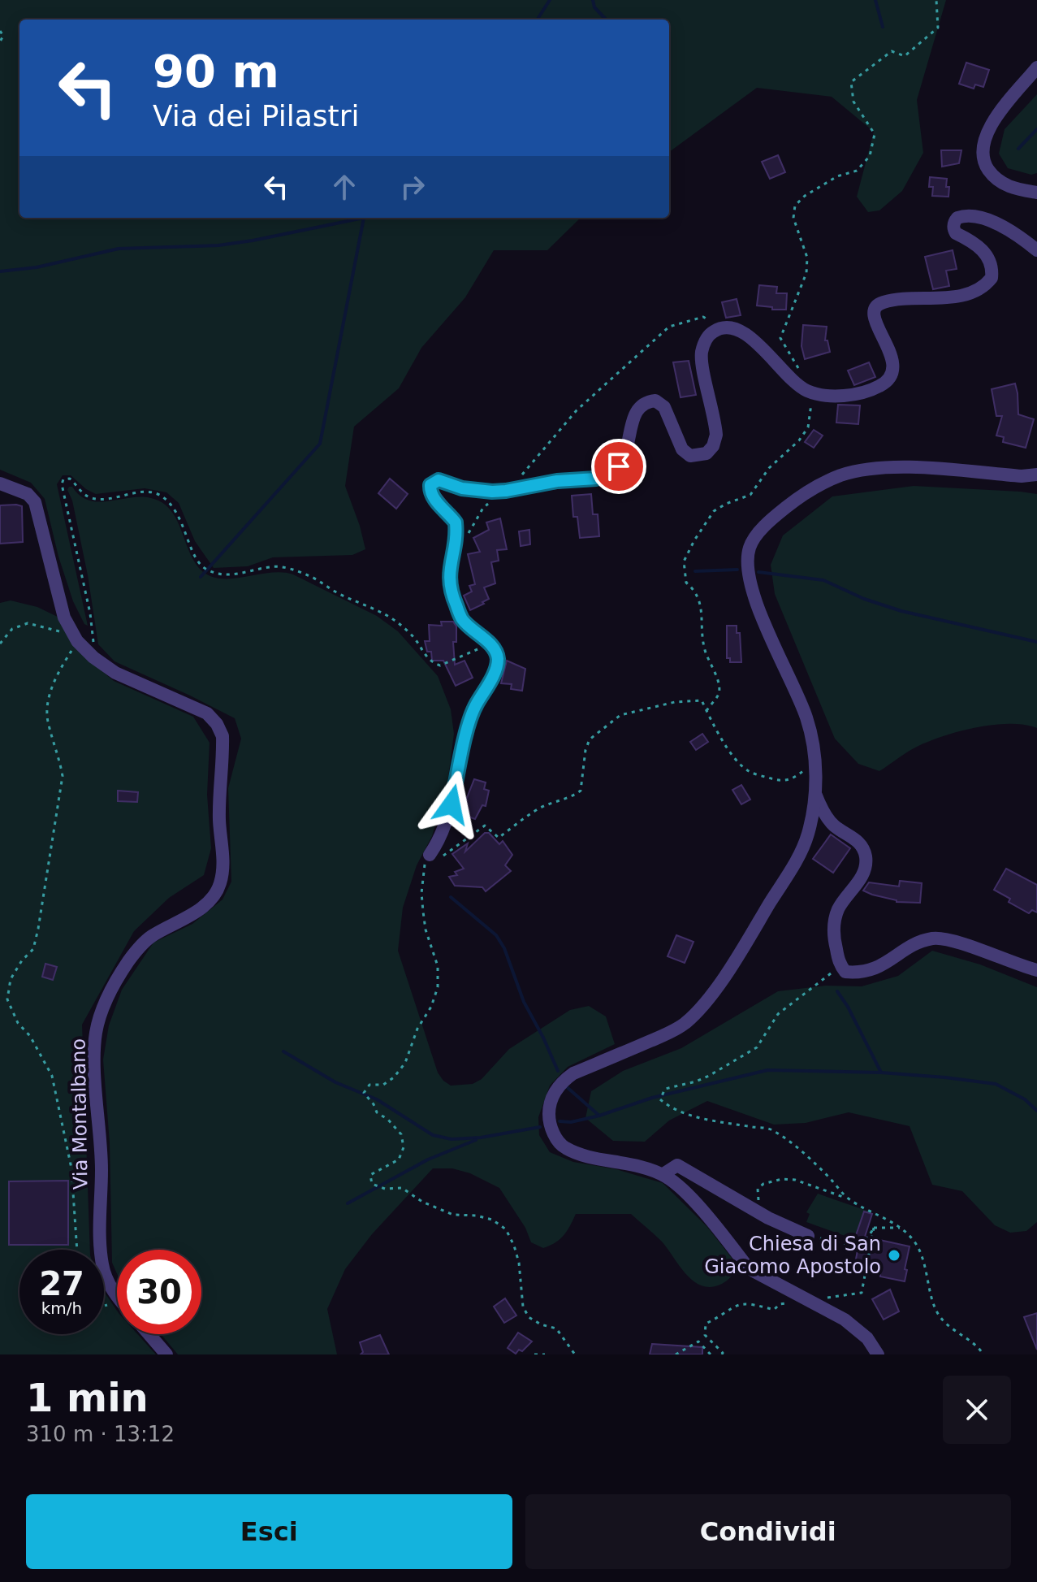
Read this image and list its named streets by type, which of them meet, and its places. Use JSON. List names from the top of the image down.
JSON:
{
  "streets": {
    "street": ["Via Montalbano"]
  },
  "places": ["Chiesa di San Giacomo Apostolo"],
  "page": {
    "turn": ["90 m", "Via dei Pilastri"],
    "speed": "27 km/h",
    "limit": "30",
    "heading": ["1 min", "310 m · 13:12"],
    "buttons": ["Esci", "Condividi"]
  }
}
